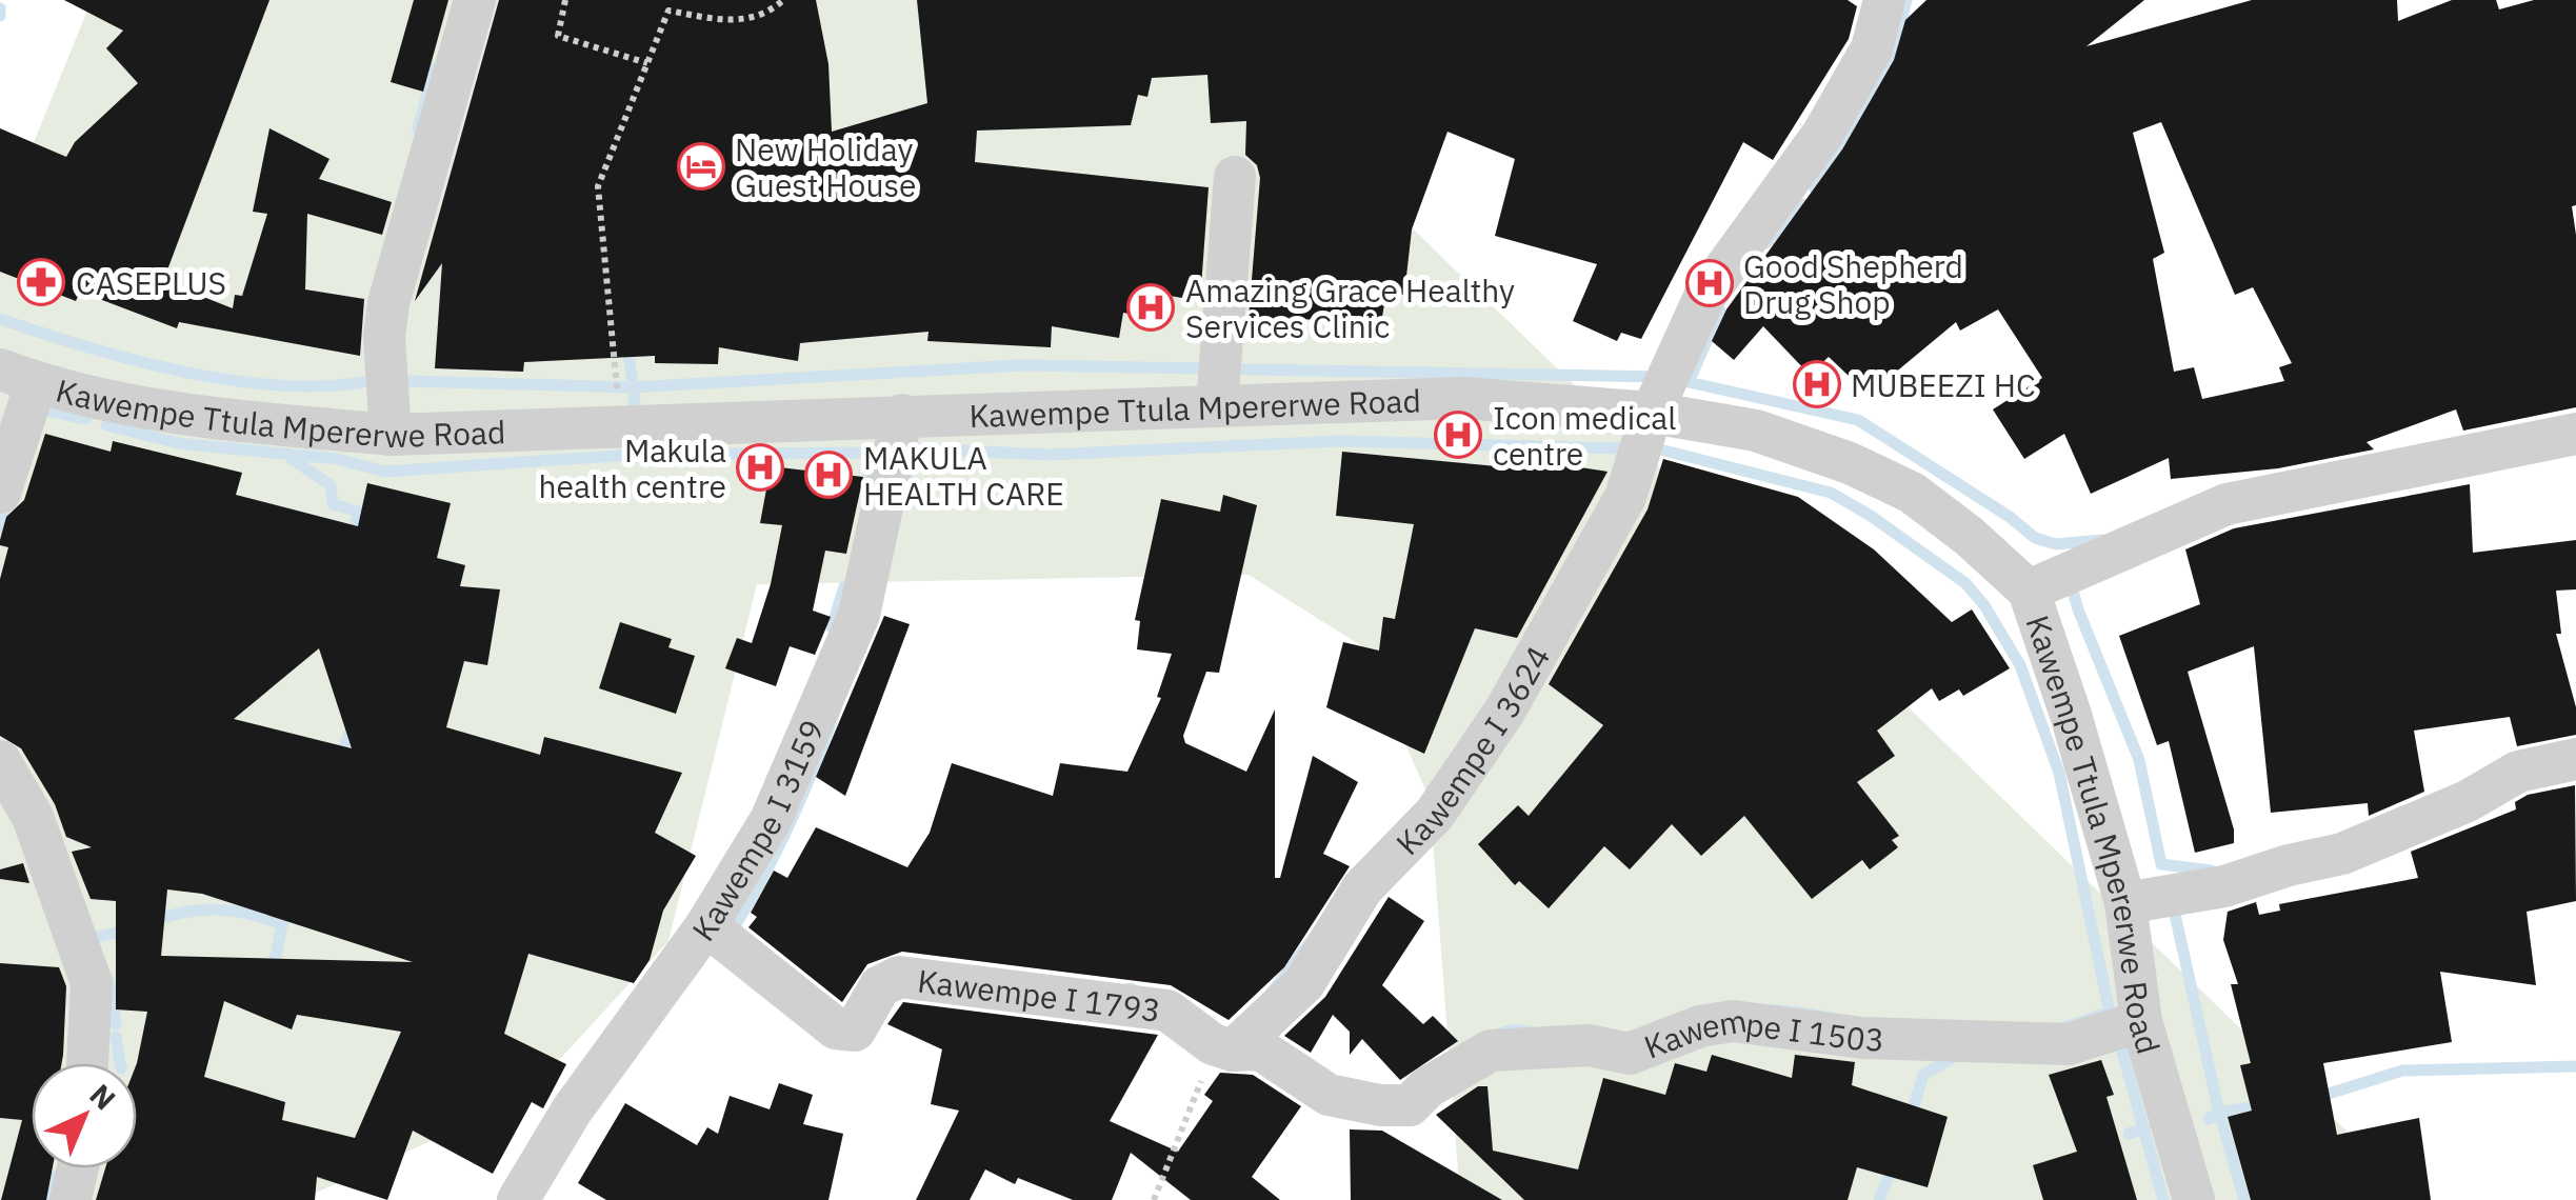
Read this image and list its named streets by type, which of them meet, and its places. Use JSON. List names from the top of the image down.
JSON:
{
  "streets": {
    "street": [
      "Kawempe Ttula Mpererwe Road",
      "Kawempe I 3624",
      "Kawempe I 3159",
      "Kawempe I 1793",
      "Kawempe I 1503"
    ]
  },
  "crossings": [
    ["Kawempe Ttula Mpererwe Road", "Kawempe I 3624"],
    ["Kawempe Ttula Mpererwe Road", "Kawempe I 3159"],
    ["Kawempe Ttula Mpererwe Road", "Kawempe I 1503"],
    ["Kawempe I 3624", "Kawempe I 1793"],
    ["Kawempe I 3624", "Kawempe I 1503"],
    ["Kawempe I 3159", "Kawempe I 1793"],
    ["Kawempe I 1793", "Kawempe I 1503"]
  ],
  "places": {
    "hotel": ["New Holiday Guest House"],
    "pharmacy": ["CASEPLUS"],
    "hospital": [
      "Good Shepherd Drug Shop",
      "Amazing Grace Healthy Services Clinic",
      "MUBEEZI HC",
      "Icon medical centre",
      "Makula health centre",
      "MAKULA HEALTH CARE"
    ]
  },
  "north": "top right"
}
